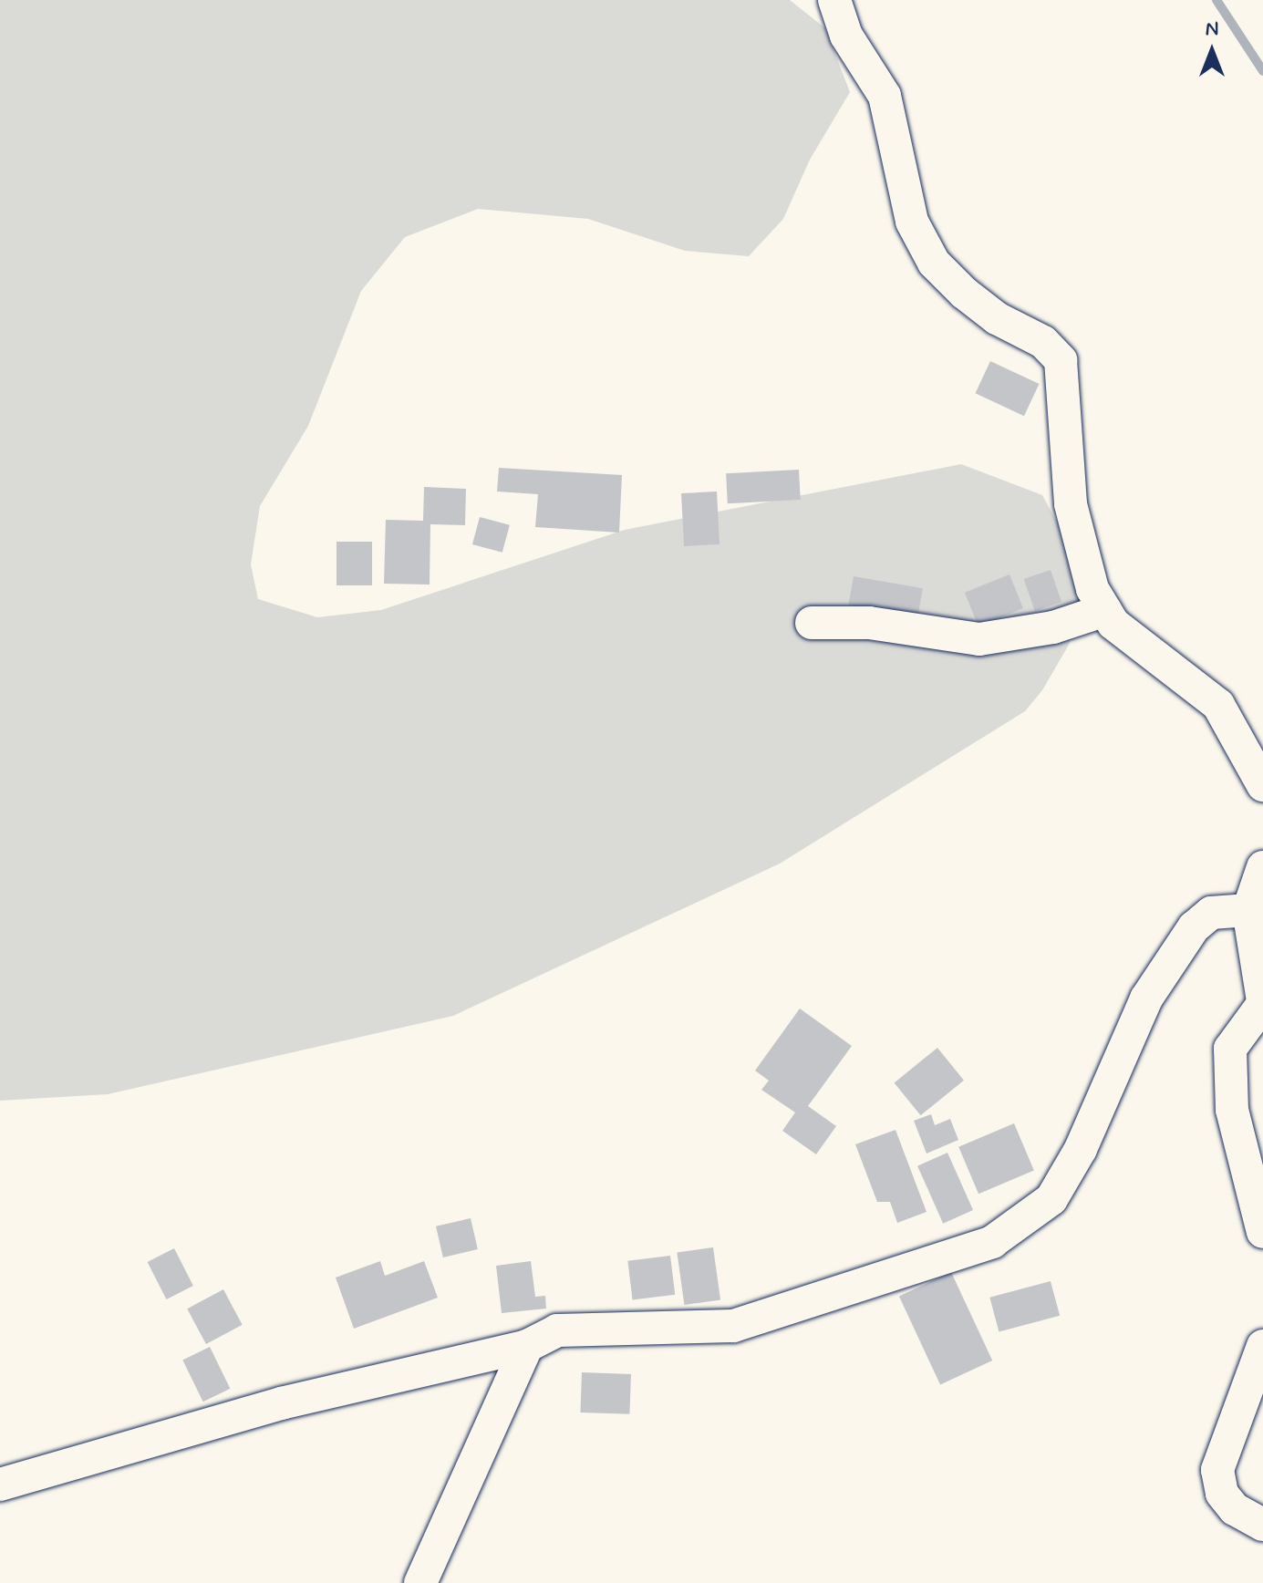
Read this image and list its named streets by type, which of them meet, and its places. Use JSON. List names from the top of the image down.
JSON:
{
  "north": "top"
}
